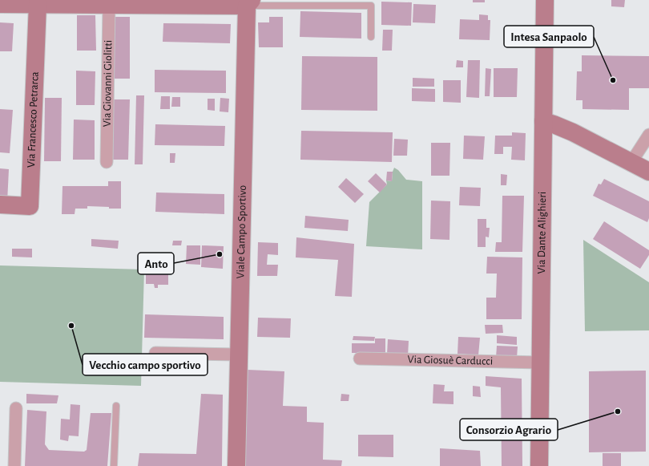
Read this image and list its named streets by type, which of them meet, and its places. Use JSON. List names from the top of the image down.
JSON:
{
  "streets": {
    "street": [
      "Via Giovanni Giolitti",
      "Via Francesco Petrarca",
      "Viale Campo Sportivo",
      "Via Dante Alighieri",
      "Via Giosuè Carducci"
    ]
  },
  "crossings": [
    ["Via Dante Alighieri", "Via Giosuè Carducci"]
  ],
  "places": [
    "Intesa Sanpaolo",
    "Anto",
    "Vecchio campo sportivo",
    "Consorzio Agrario"
  ]
}
